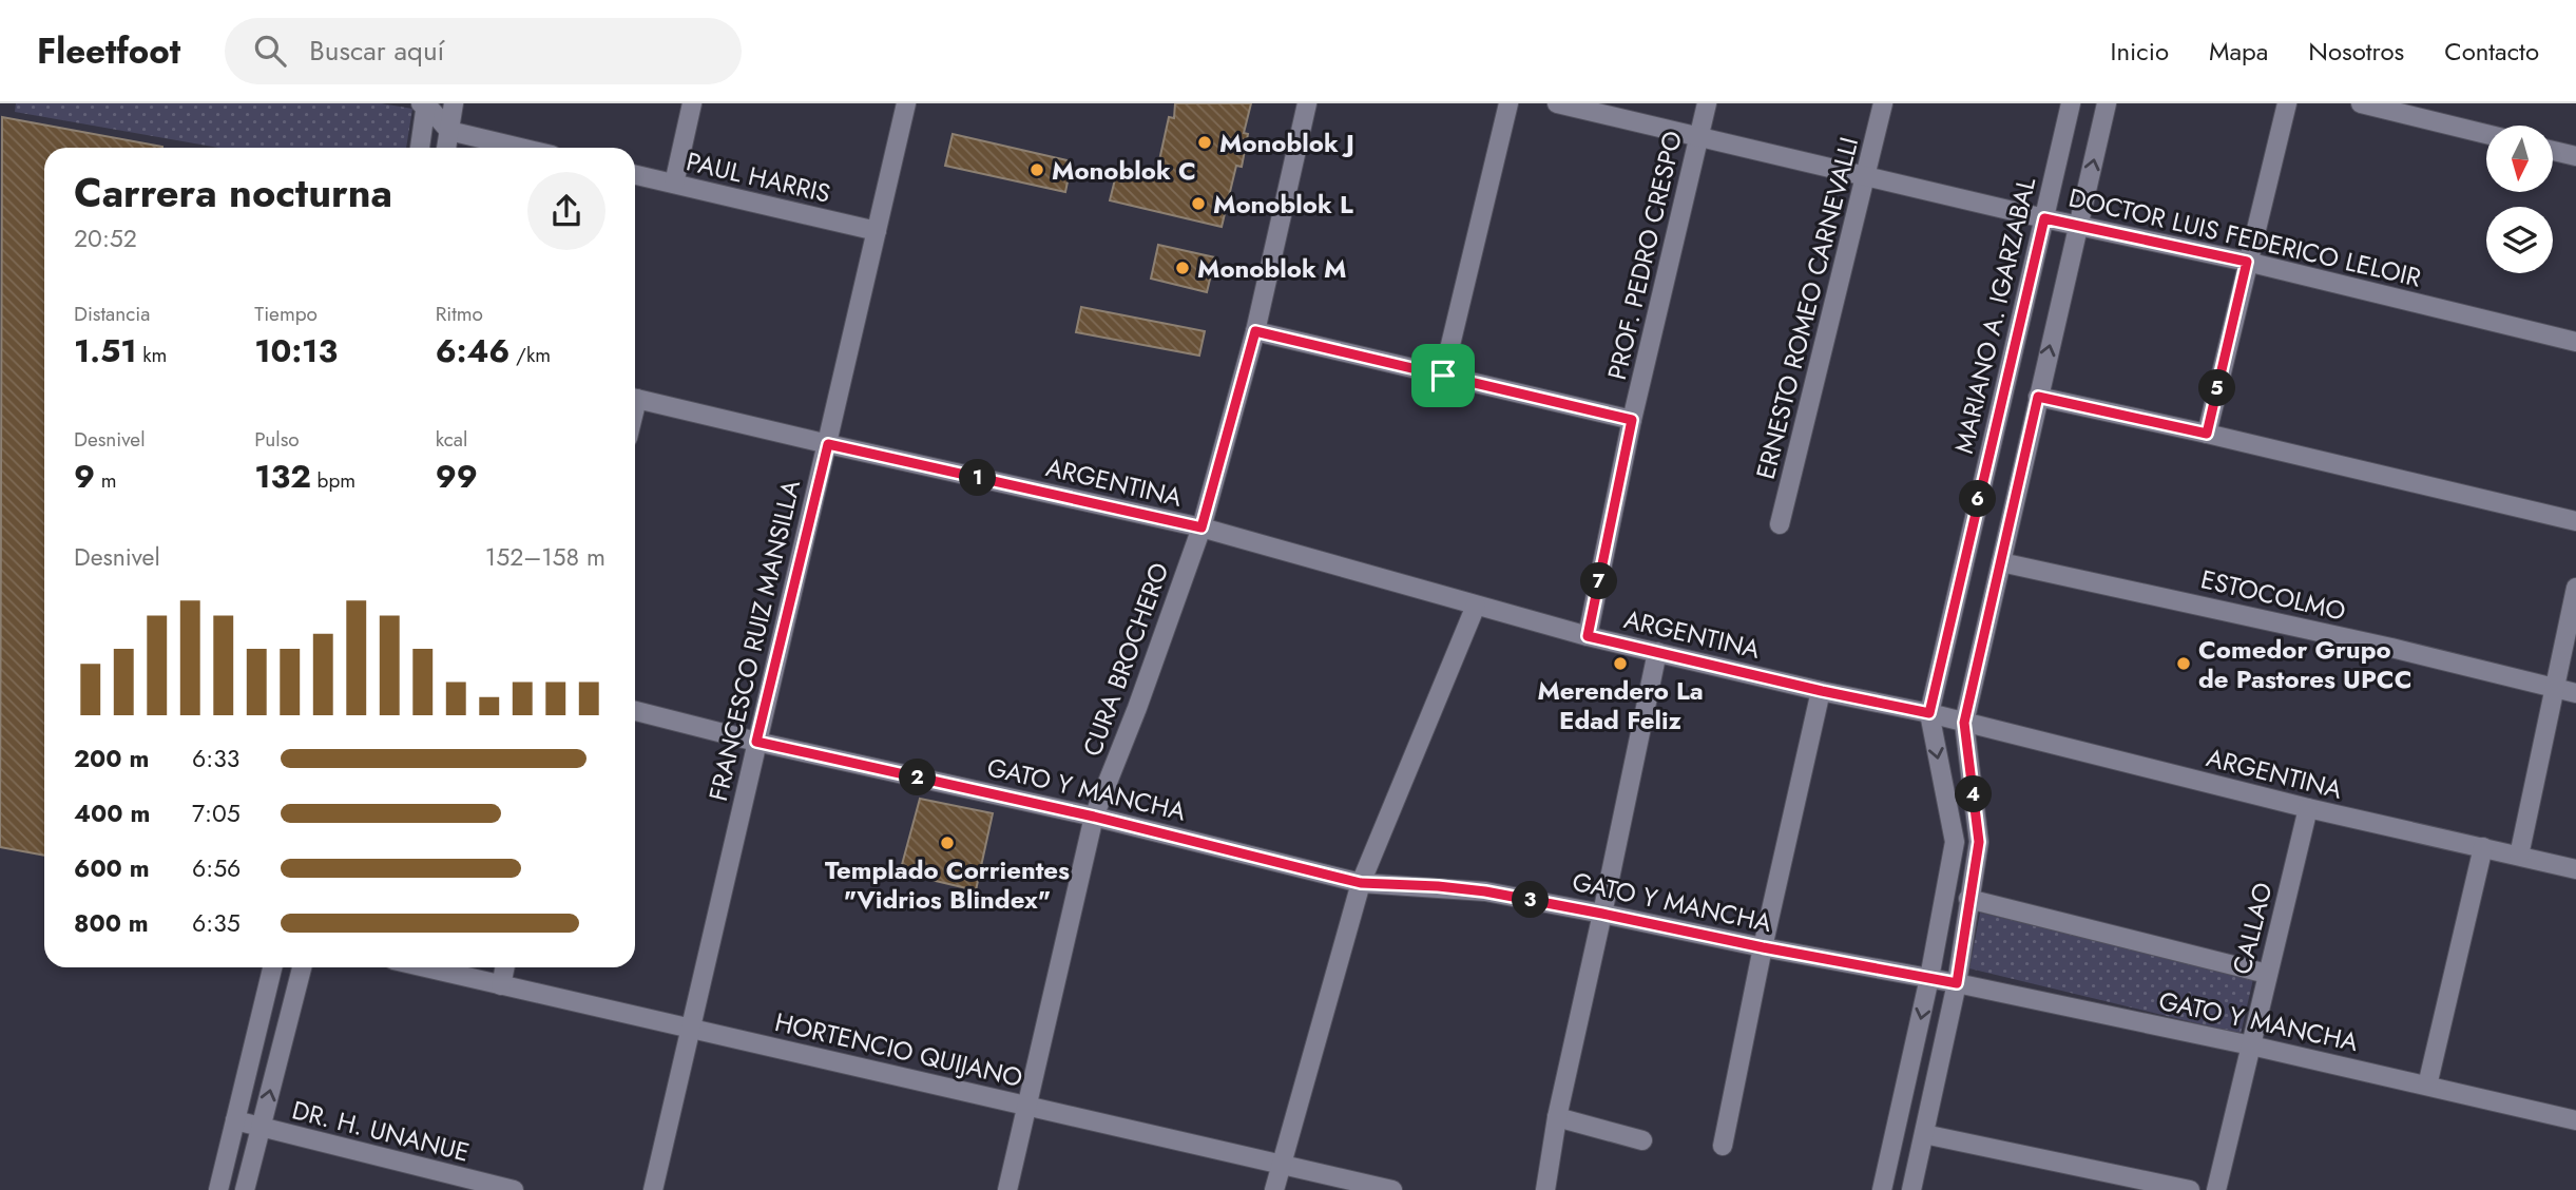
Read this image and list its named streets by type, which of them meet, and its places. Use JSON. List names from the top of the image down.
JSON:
{
  "streets": {
    "street": [
      "PAUL HARRIS",
      "DOCTOR LUIS FEDERICO LELOIR",
      "PROF. PEDRO CRESPO",
      "ERNESTO ROMEO CARNEVALLI",
      "MARIANO A. IGARZABAL",
      "ARGENTINA",
      "ESTOCOLMO",
      "FRANCESCO RUIZ MANSILLA",
      "CURA BROCHERO",
      "GATO Y MANCHA",
      "CALLAO",
      "HORTENCIO QUIJANO",
      "DR. H. UNANUE"
    ]
  },
  "crossings": [
    ["PAUL HARRIS", "FRANCESCO RUIZ MANSILLA"],
    ["DOCTOR LUIS FEDERICO LELOIR", "PROF. PEDRO CRESPO"],
    ["DOCTOR LUIS FEDERICO LELOIR", "ERNESTO ROMEO CARNEVALLI"],
    ["DOCTOR LUIS FEDERICO LELOIR", "MARIANO A. IGARZABAL"],
    ["PROF. PEDRO CRESPO", "ARGENTINA"],
    ["MARIANO A. IGARZABAL", "ARGENTINA"],
    ["MARIANO A. IGARZABAL", "GATO Y MANCHA"],
    ["ARGENTINA", "FRANCESCO RUIZ MANSILLA"],
    ["ARGENTINA", "CURA BROCHERO"],
    ["ARGENTINA", "CALLAO"],
    ["FRANCESCO RUIZ MANSILLA", "GATO Y MANCHA"],
    ["FRANCESCO RUIZ MANSILLA", "HORTENCIO QUIJANO"],
    ["CURA BROCHERO", "GATO Y MANCHA"],
    ["CURA BROCHERO", "HORTENCIO QUIJANO"],
    ["GATO Y MANCHA", "CALLAO"]
  ],
  "places": [
    "Monoblok J",
    "Monoblok C",
    "Monoblok L",
    "Monoblok M",
    "Merendero La Edad Feliz",
    "Comedor Grupo de Pastores UPCC",
    "Templado Corrientes \"Vidrios Blindex\""
  ],
  "north": "bottom",
  "page": {
    "header": "Fleetfoot",
    "search": "Buscar aquí",
    "nav": [
      "Inicio",
      "Mapa",
      "Nosotros",
      "Contacto"
    ],
    "heading": ["Carrera nocturna", "20:52"],
    "stats": [
      ["Distancia", "1.51 km"],
      ["Tiempo", "10:13"],
      ["Ritmo", "6:46 /km"],
      ["Desnivel", "9 m"],
      ["Pulso", "132 bpm"],
      ["kcal", "99"]
    ],
    "pins": [
      "5",
      "1",
      "6",
      "7",
      "2",
      "4",
      "3"
    ],
    "chart": ["Desnivel", "152–158 m"],
    "list": [
      {
        "name": "200 m",
        "note": "6:33"
      },
      {
        "name": "400 m",
        "note": "7:05"
      },
      {
        "name": "600 m",
        "note": "6:56"
      },
      {
        "name": "800 m",
        "note": "6:35"
      }
    ]
  }
}
